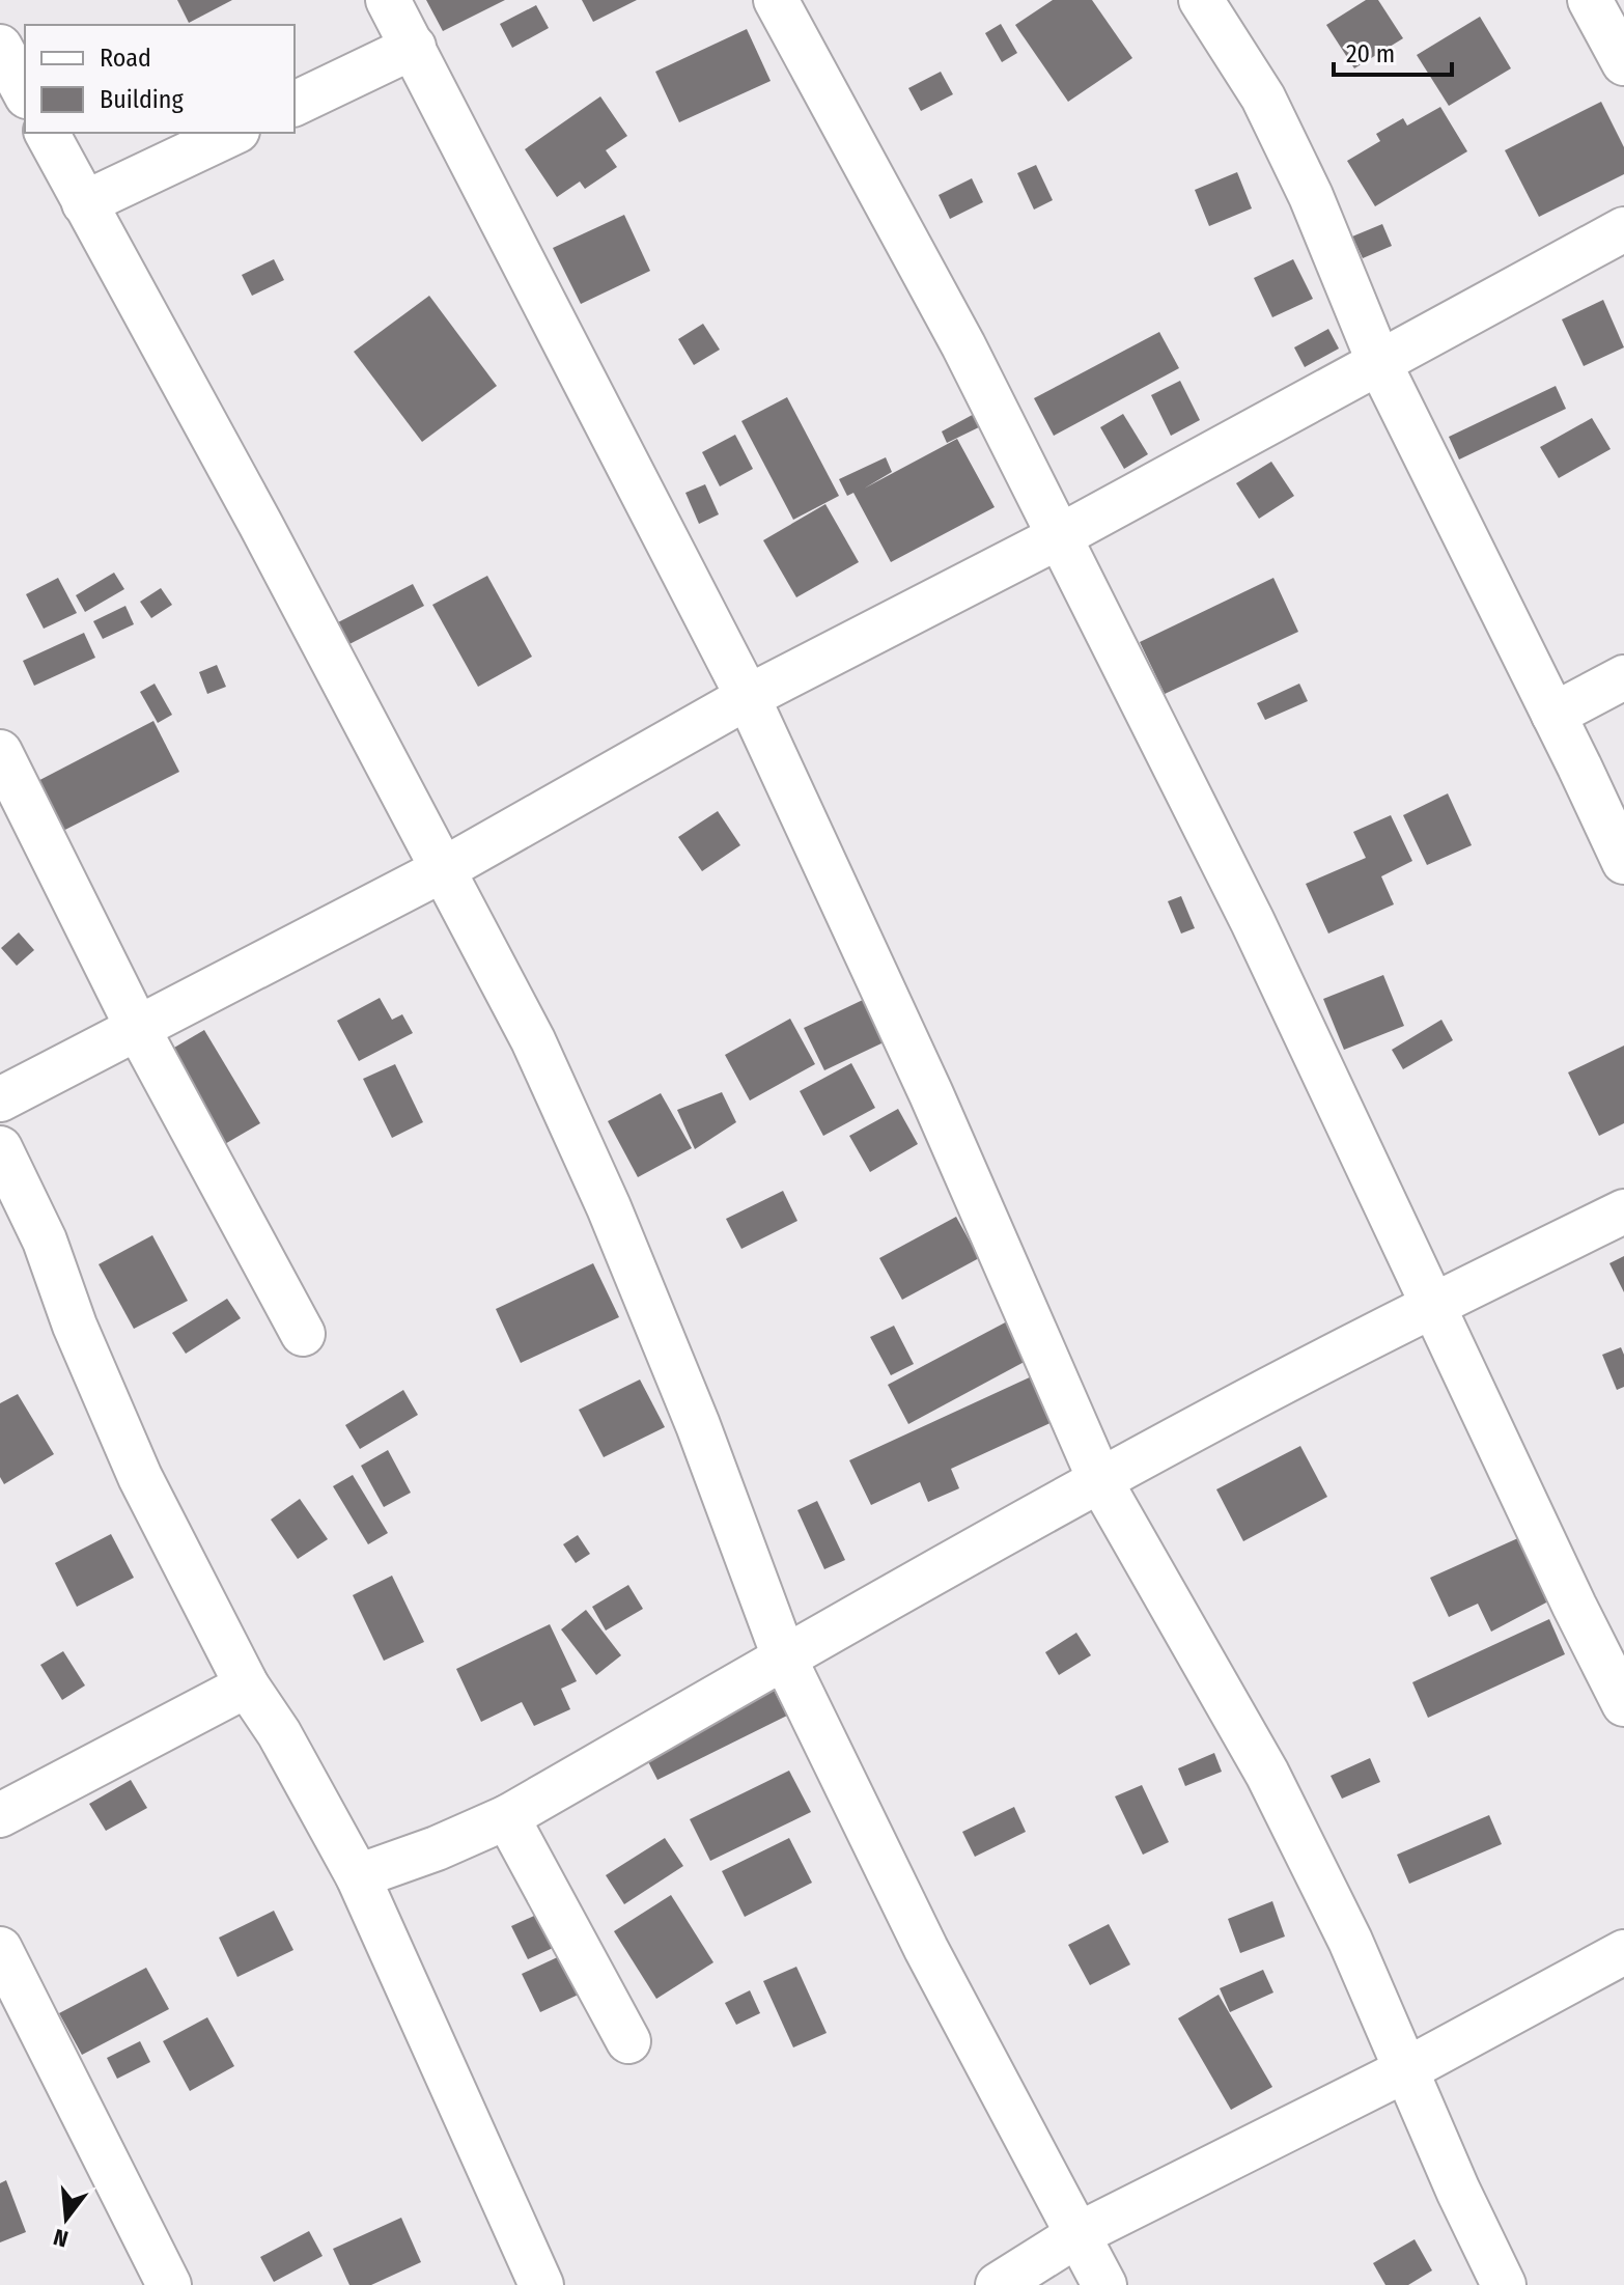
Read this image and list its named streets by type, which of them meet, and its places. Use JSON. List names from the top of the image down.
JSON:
{
  "legend": ["Road", "Building"],
  "scale_bar": "20 m",
  "north": "bottom"
}
